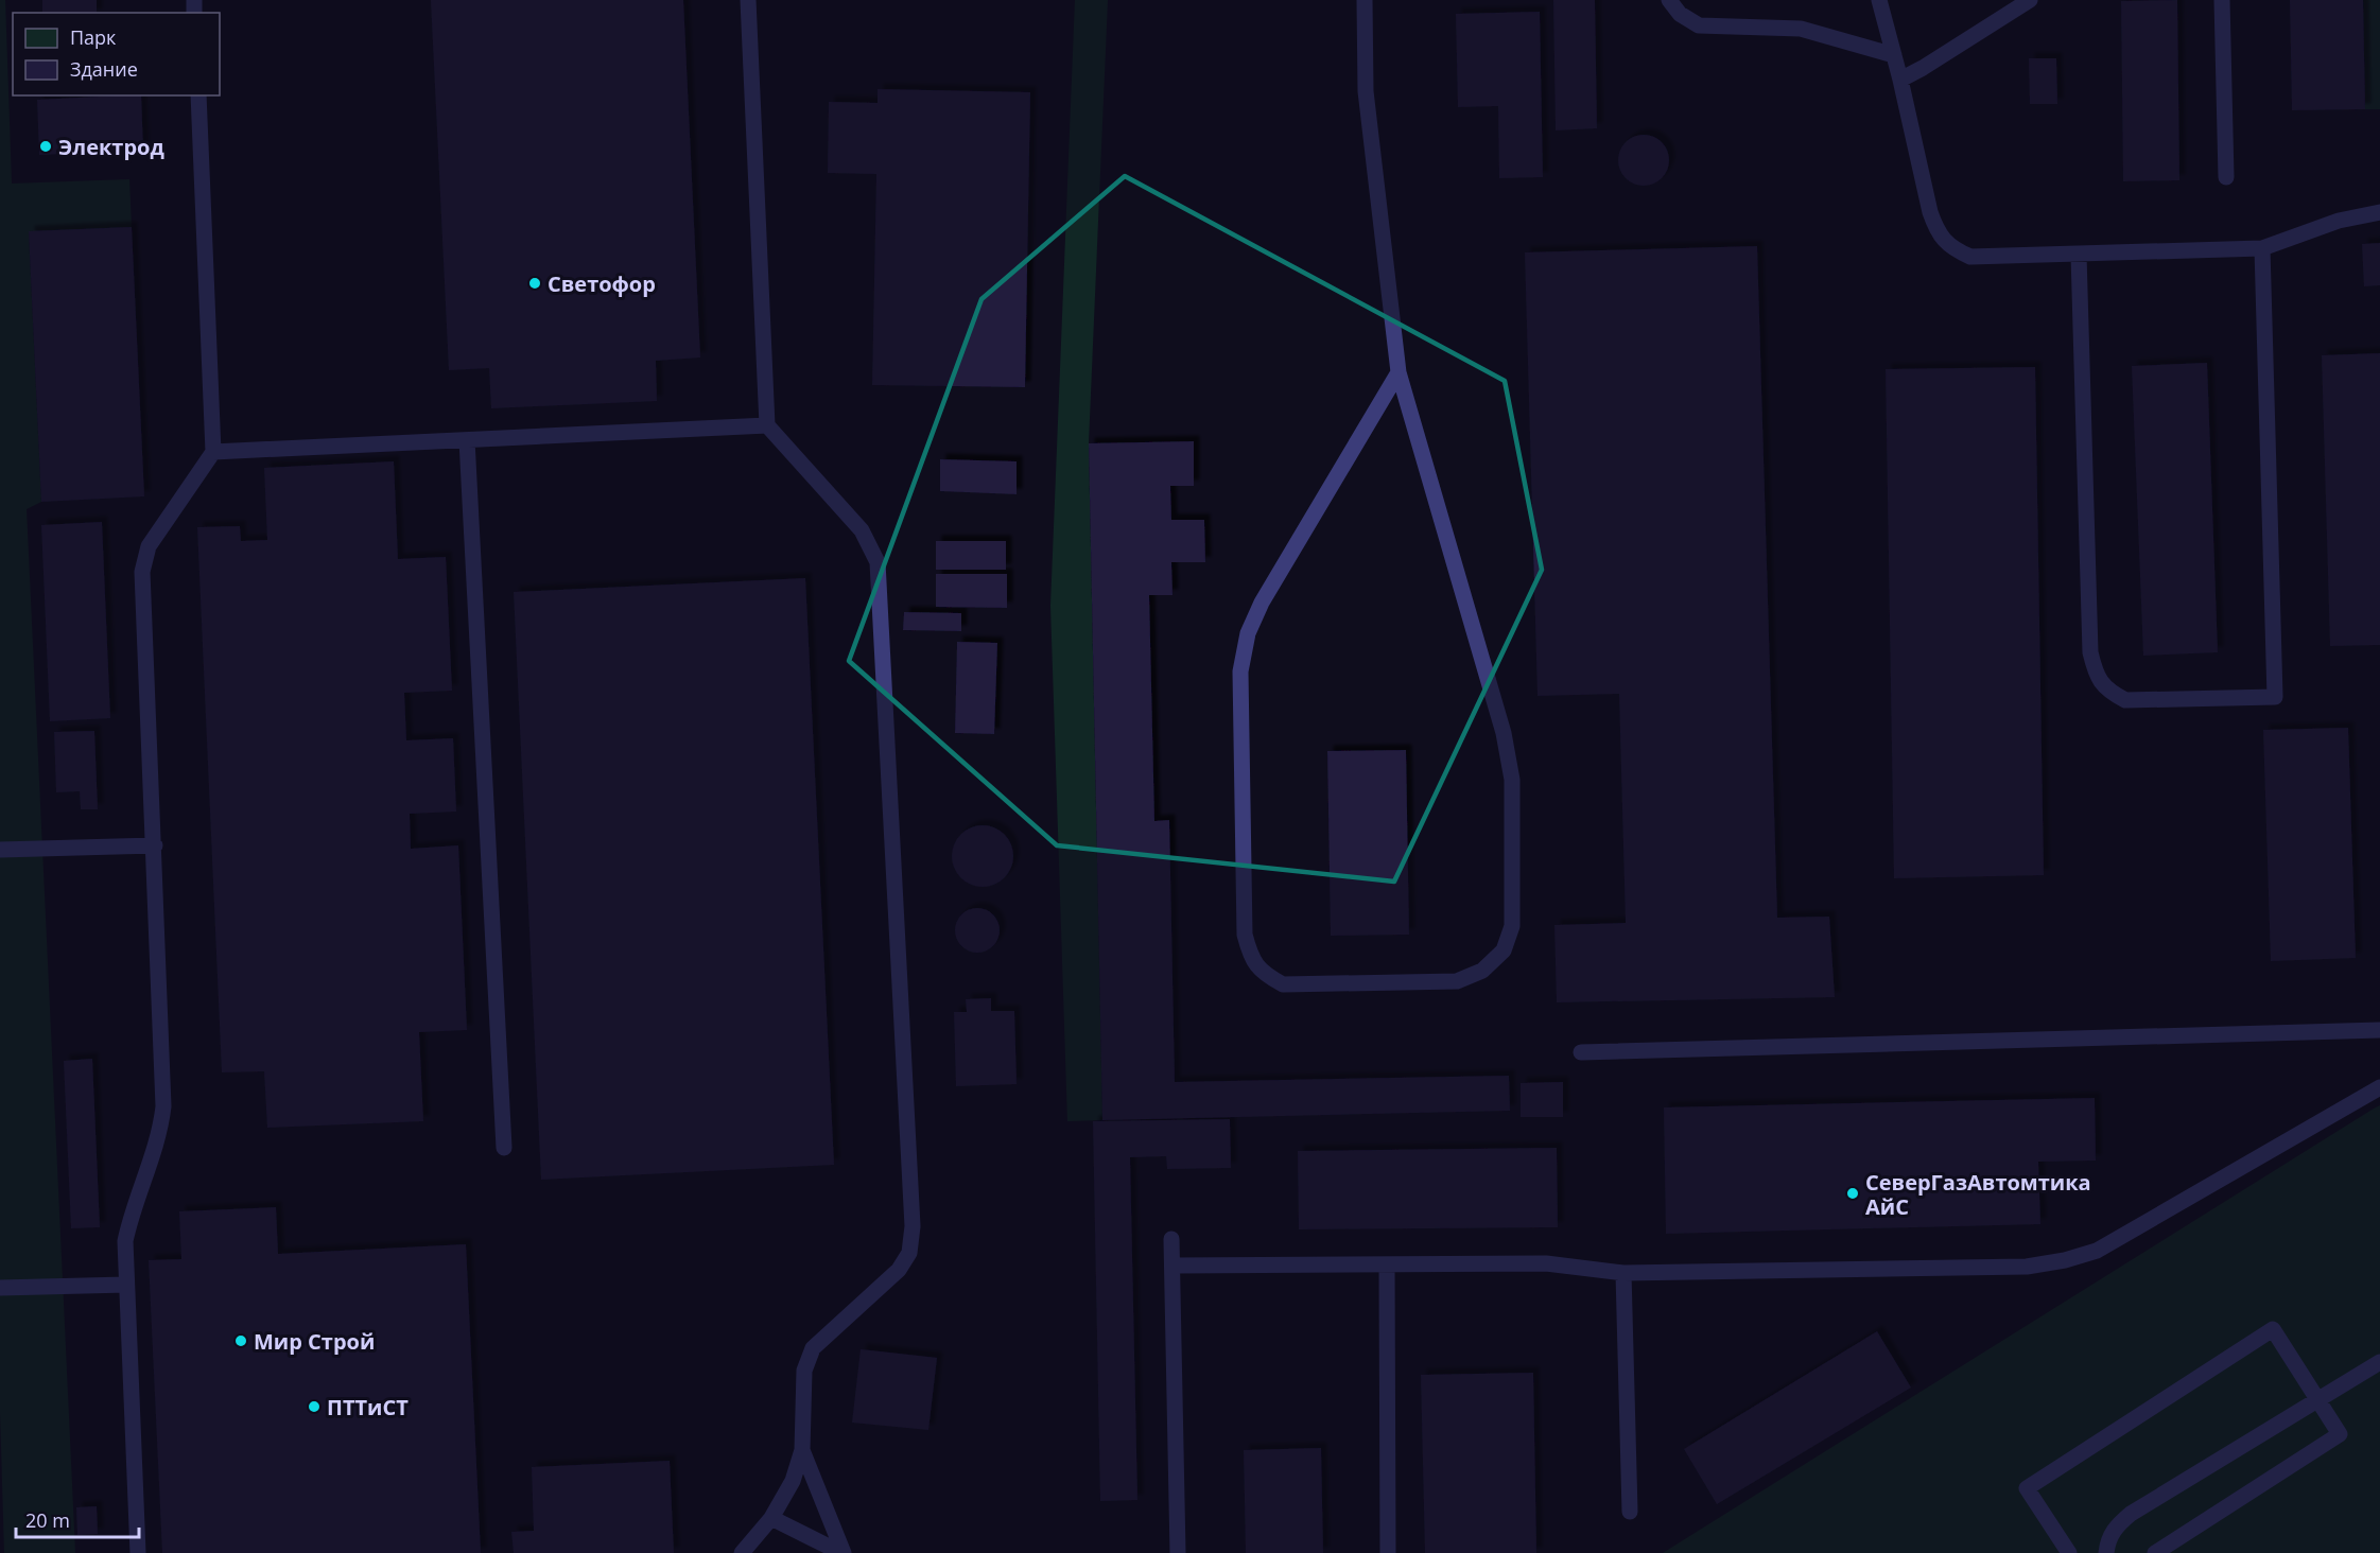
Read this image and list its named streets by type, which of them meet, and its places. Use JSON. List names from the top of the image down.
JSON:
{
  "places": [
    "Электрод",
    "Светофор",
    "СеверГазАвтомтика АйС",
    "Мир Строй",
    "ПТТиСТ"
  ],
  "legend": ["Парк", "Здание"],
  "scale_bar": "20 m"
}
